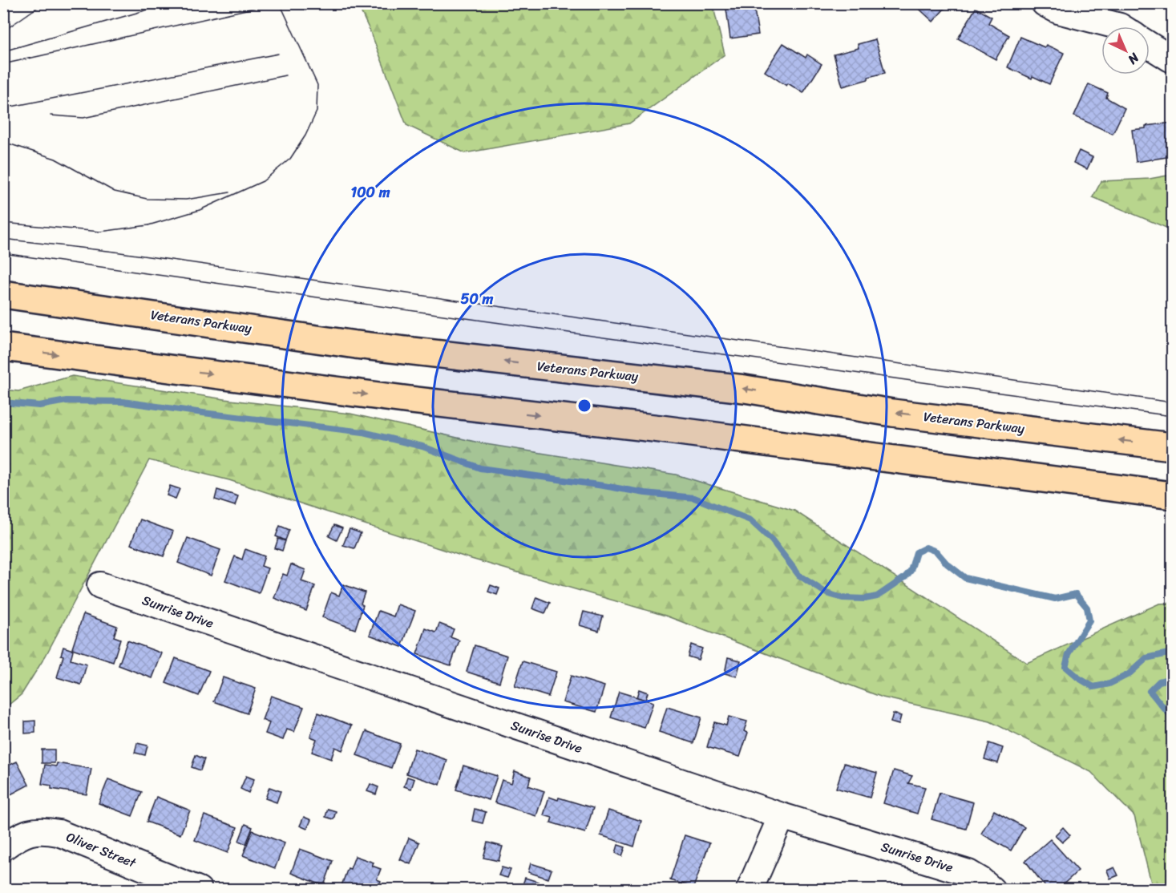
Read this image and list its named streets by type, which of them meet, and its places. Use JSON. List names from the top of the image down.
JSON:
{
  "streets": {
    "main road": ["Veterans Parkway"],
    "street": ["Sunrise Drive", "Oliver Street"]
  },
  "north": "bottom right",
  "rings": ["100 m", "50 m"]
}
